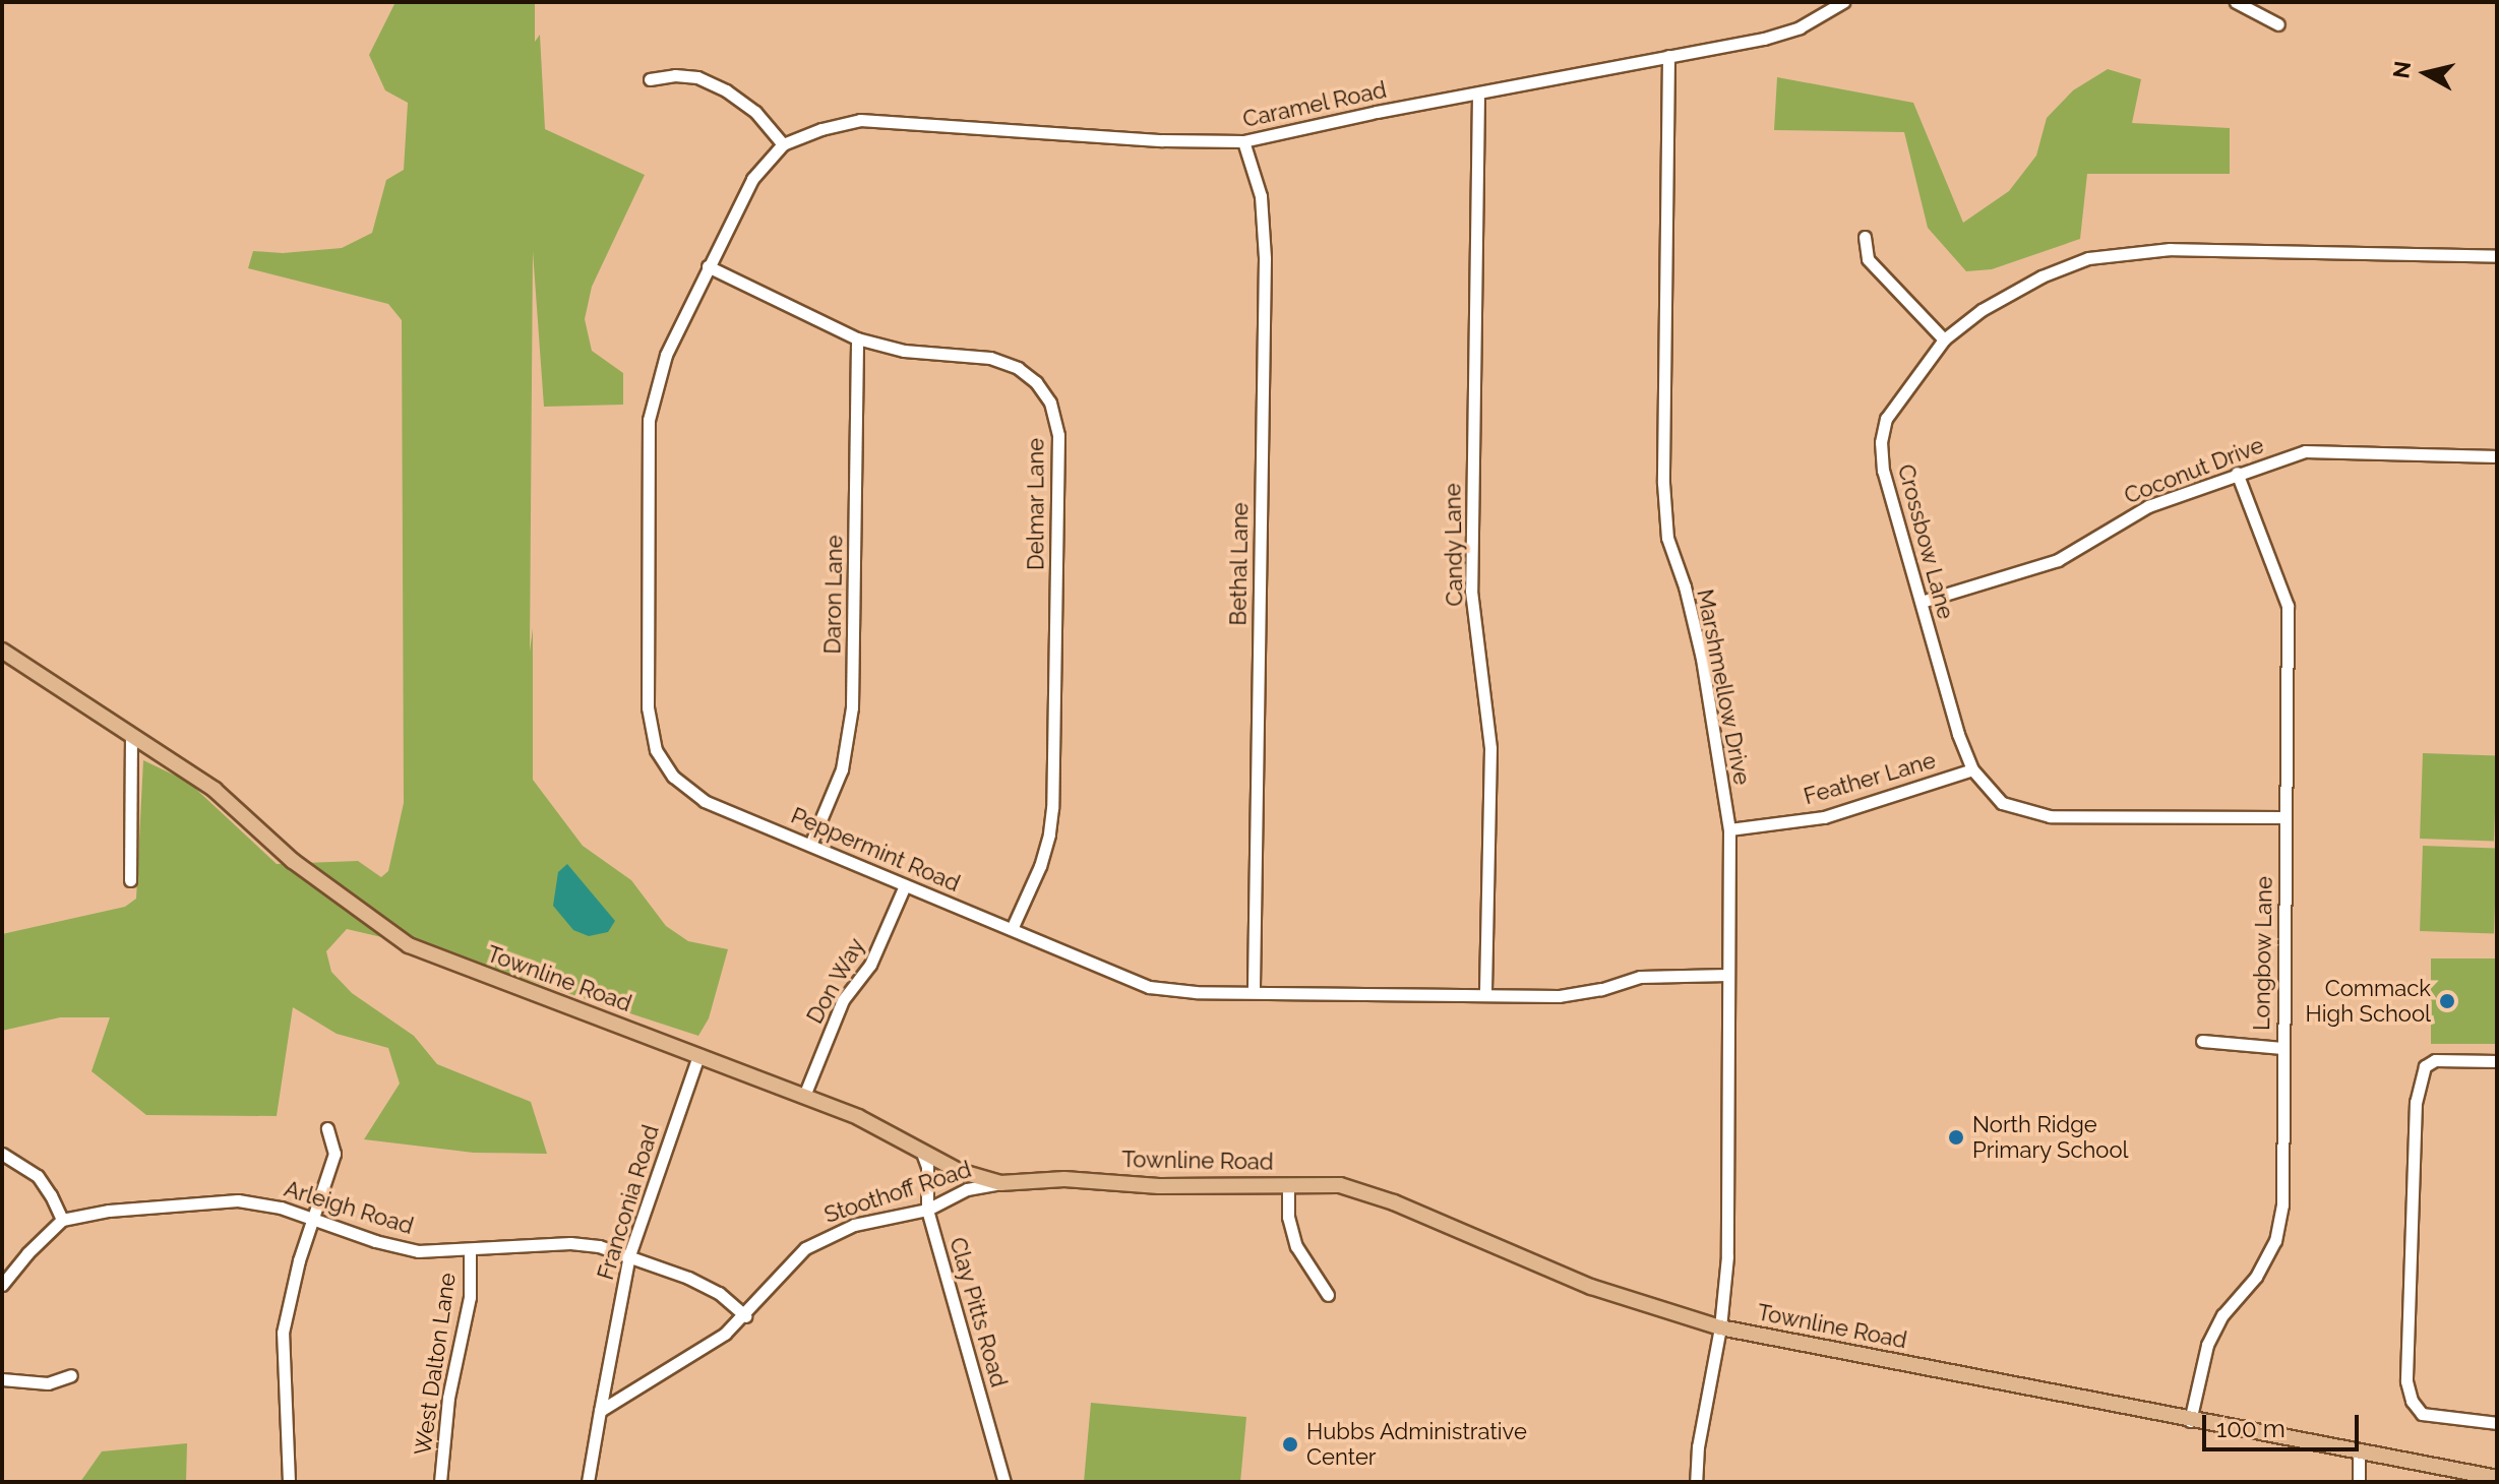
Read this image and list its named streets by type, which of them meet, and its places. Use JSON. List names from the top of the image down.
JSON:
{
  "streets": {
    "main road": ["Townline Road"],
    "street": [
      "Caramel Road",
      "Coconut Drive",
      "Delmar Lane",
      "Crossbow Lane",
      "Candy Lane",
      "Bethal Lane",
      "Daron Lane",
      "Marshmellow Drive",
      "Feather Lane",
      "Peppermint Road",
      "Longbow Lane",
      "Don Way",
      "Stoothoff Road",
      "Franconia Road",
      "Arleigh Road",
      "Clay Pitts Road",
      "West Dalton Lane"
    ]
  },
  "crossings": [
    ["Caramel Road", "Candy Lane"],
    ["Caramel Road", "Bethal Lane"],
    ["Caramel Road", "Marshmellow Drive"],
    ["Caramel Road", "Peppermint Road"],
    ["Coconut Drive", "Crossbow Lane"],
    ["Coconut Drive", "Longbow Lane"],
    ["Delmar Lane", "Daron Lane"],
    ["Delmar Lane", "Peppermint Road"],
    ["Crossbow Lane", "Feather Lane"],
    ["Crossbow Lane", "Longbow Lane"],
    ["Candy Lane", "Peppermint Road"],
    ["Bethal Lane", "Peppermint Road"],
    ["Daron Lane", "Peppermint Road"],
    ["Marshmellow Drive", "Feather Lane"],
    ["Marshmellow Drive", "Peppermint Road"],
    ["Marshmellow Drive", "Townline Road"],
    ["Peppermint Road", "Don Way"],
    ["Longbow Lane", "Townline Road"],
    ["Townline Road", "Don Way"],
    ["Townline Road", "Stoothoff Road"],
    ["Townline Road", "Franconia Road"],
    ["Townline Road", "Clay Pitts Road"],
    ["Stoothoff Road", "Franconia Road"],
    ["Stoothoff Road", "Arleigh Road"],
    ["Stoothoff Road", "Clay Pitts Road"],
    ["Franconia Road", "Arleigh Road"],
    ["Arleigh Road", "West Dalton Lane"]
  ],
  "places": ["Commack High School", "North Ridge Primary School", "Hubbs Administrative Center"],
  "scale_bar": "100 m",
  "north": "left"
}
